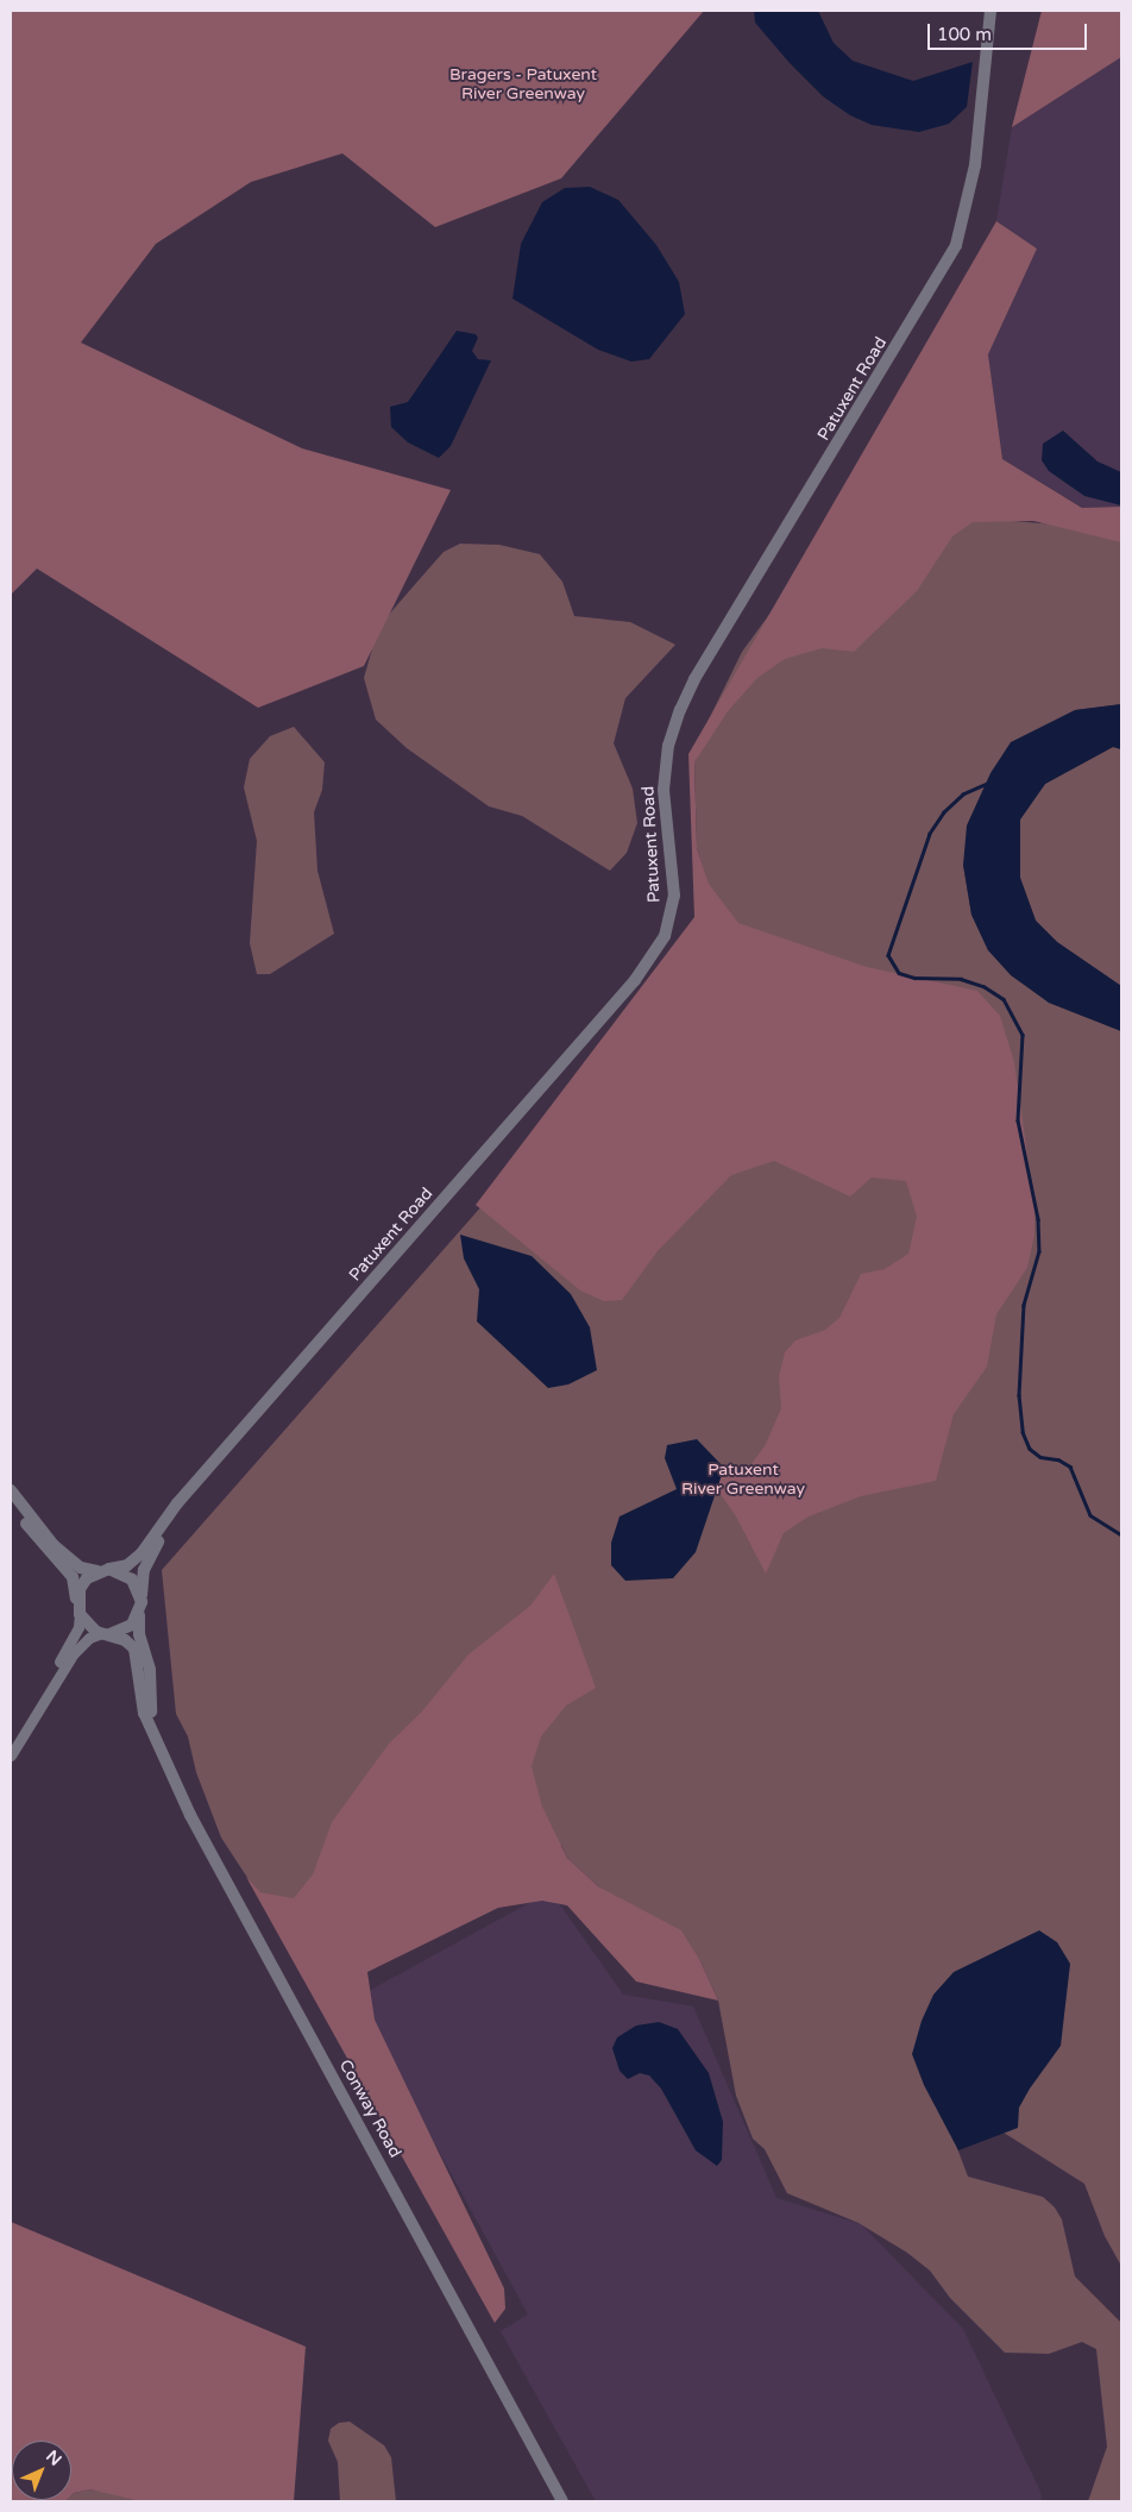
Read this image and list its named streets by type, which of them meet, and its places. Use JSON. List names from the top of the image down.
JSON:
{
  "streets": {
    "street": ["Patuxent Road", "Conway Road"]
  },
  "crossings": [
    ["Patuxent Road", "Conway Road"]
  ],
  "parks": ["Bragers - Patuxent River Greenway", "Patuxent River Greenway"],
  "scale_bar": "100 m",
  "north": "top right"
}
